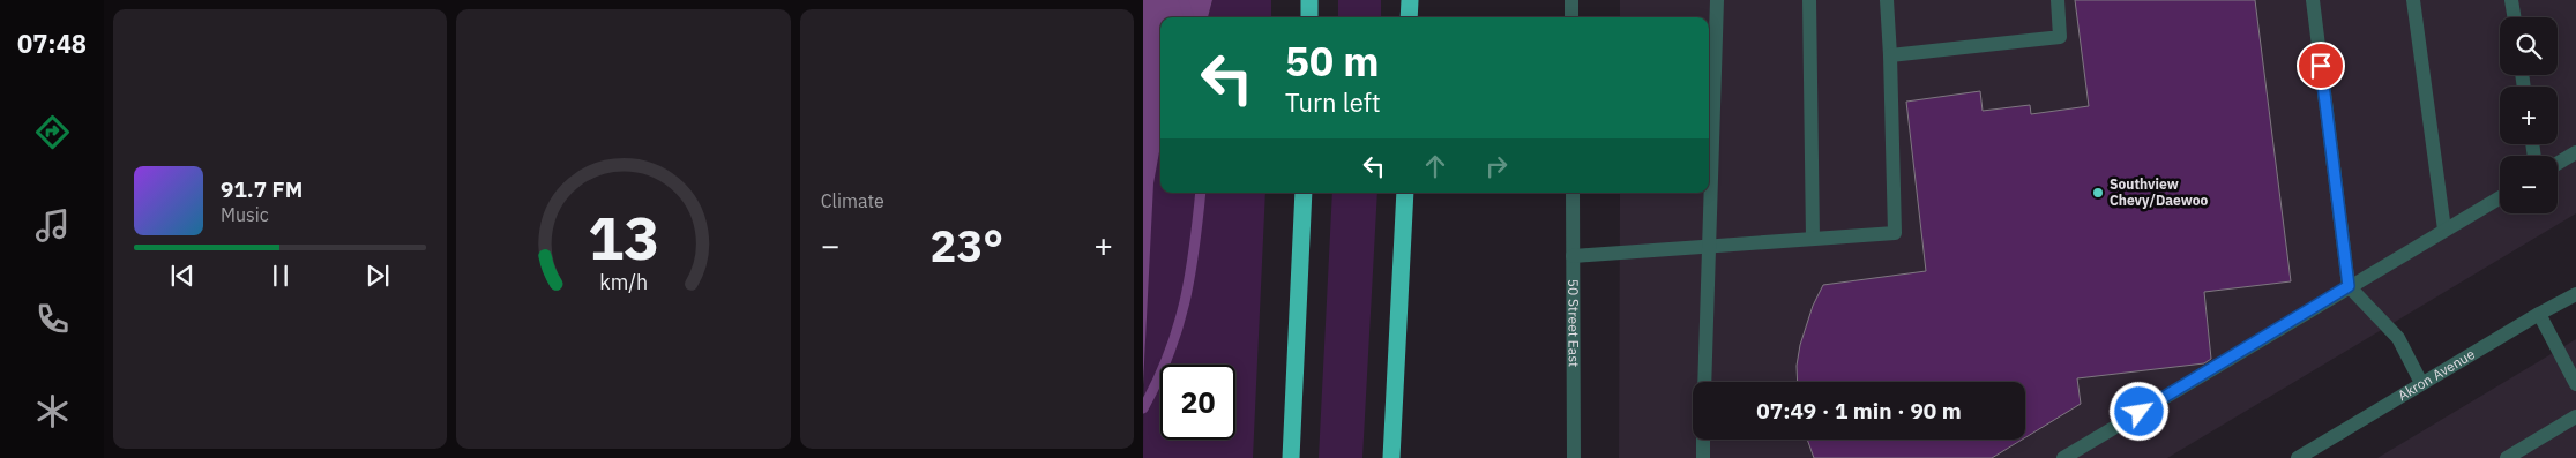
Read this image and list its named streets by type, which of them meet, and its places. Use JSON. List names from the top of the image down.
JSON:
{
  "streets": {
    "street": ["50 Street East", "Akron Avenue"]
  },
  "places": ["Southview Chevy/Daewoo"],
  "page": {
    "tabs": "07:48",
    "tile": "Climate",
    "map_buttons": ["+", "−"],
    "turn": ["50 m", "Turn left"],
    "song": ["91.7 FM", "Music"],
    "heat": ["−", "23°", "+"],
    "limit": "20",
    "trip": "07:49 · 1 min · 90 m",
    "gauge": ["13", "km/h"]
  }
}
